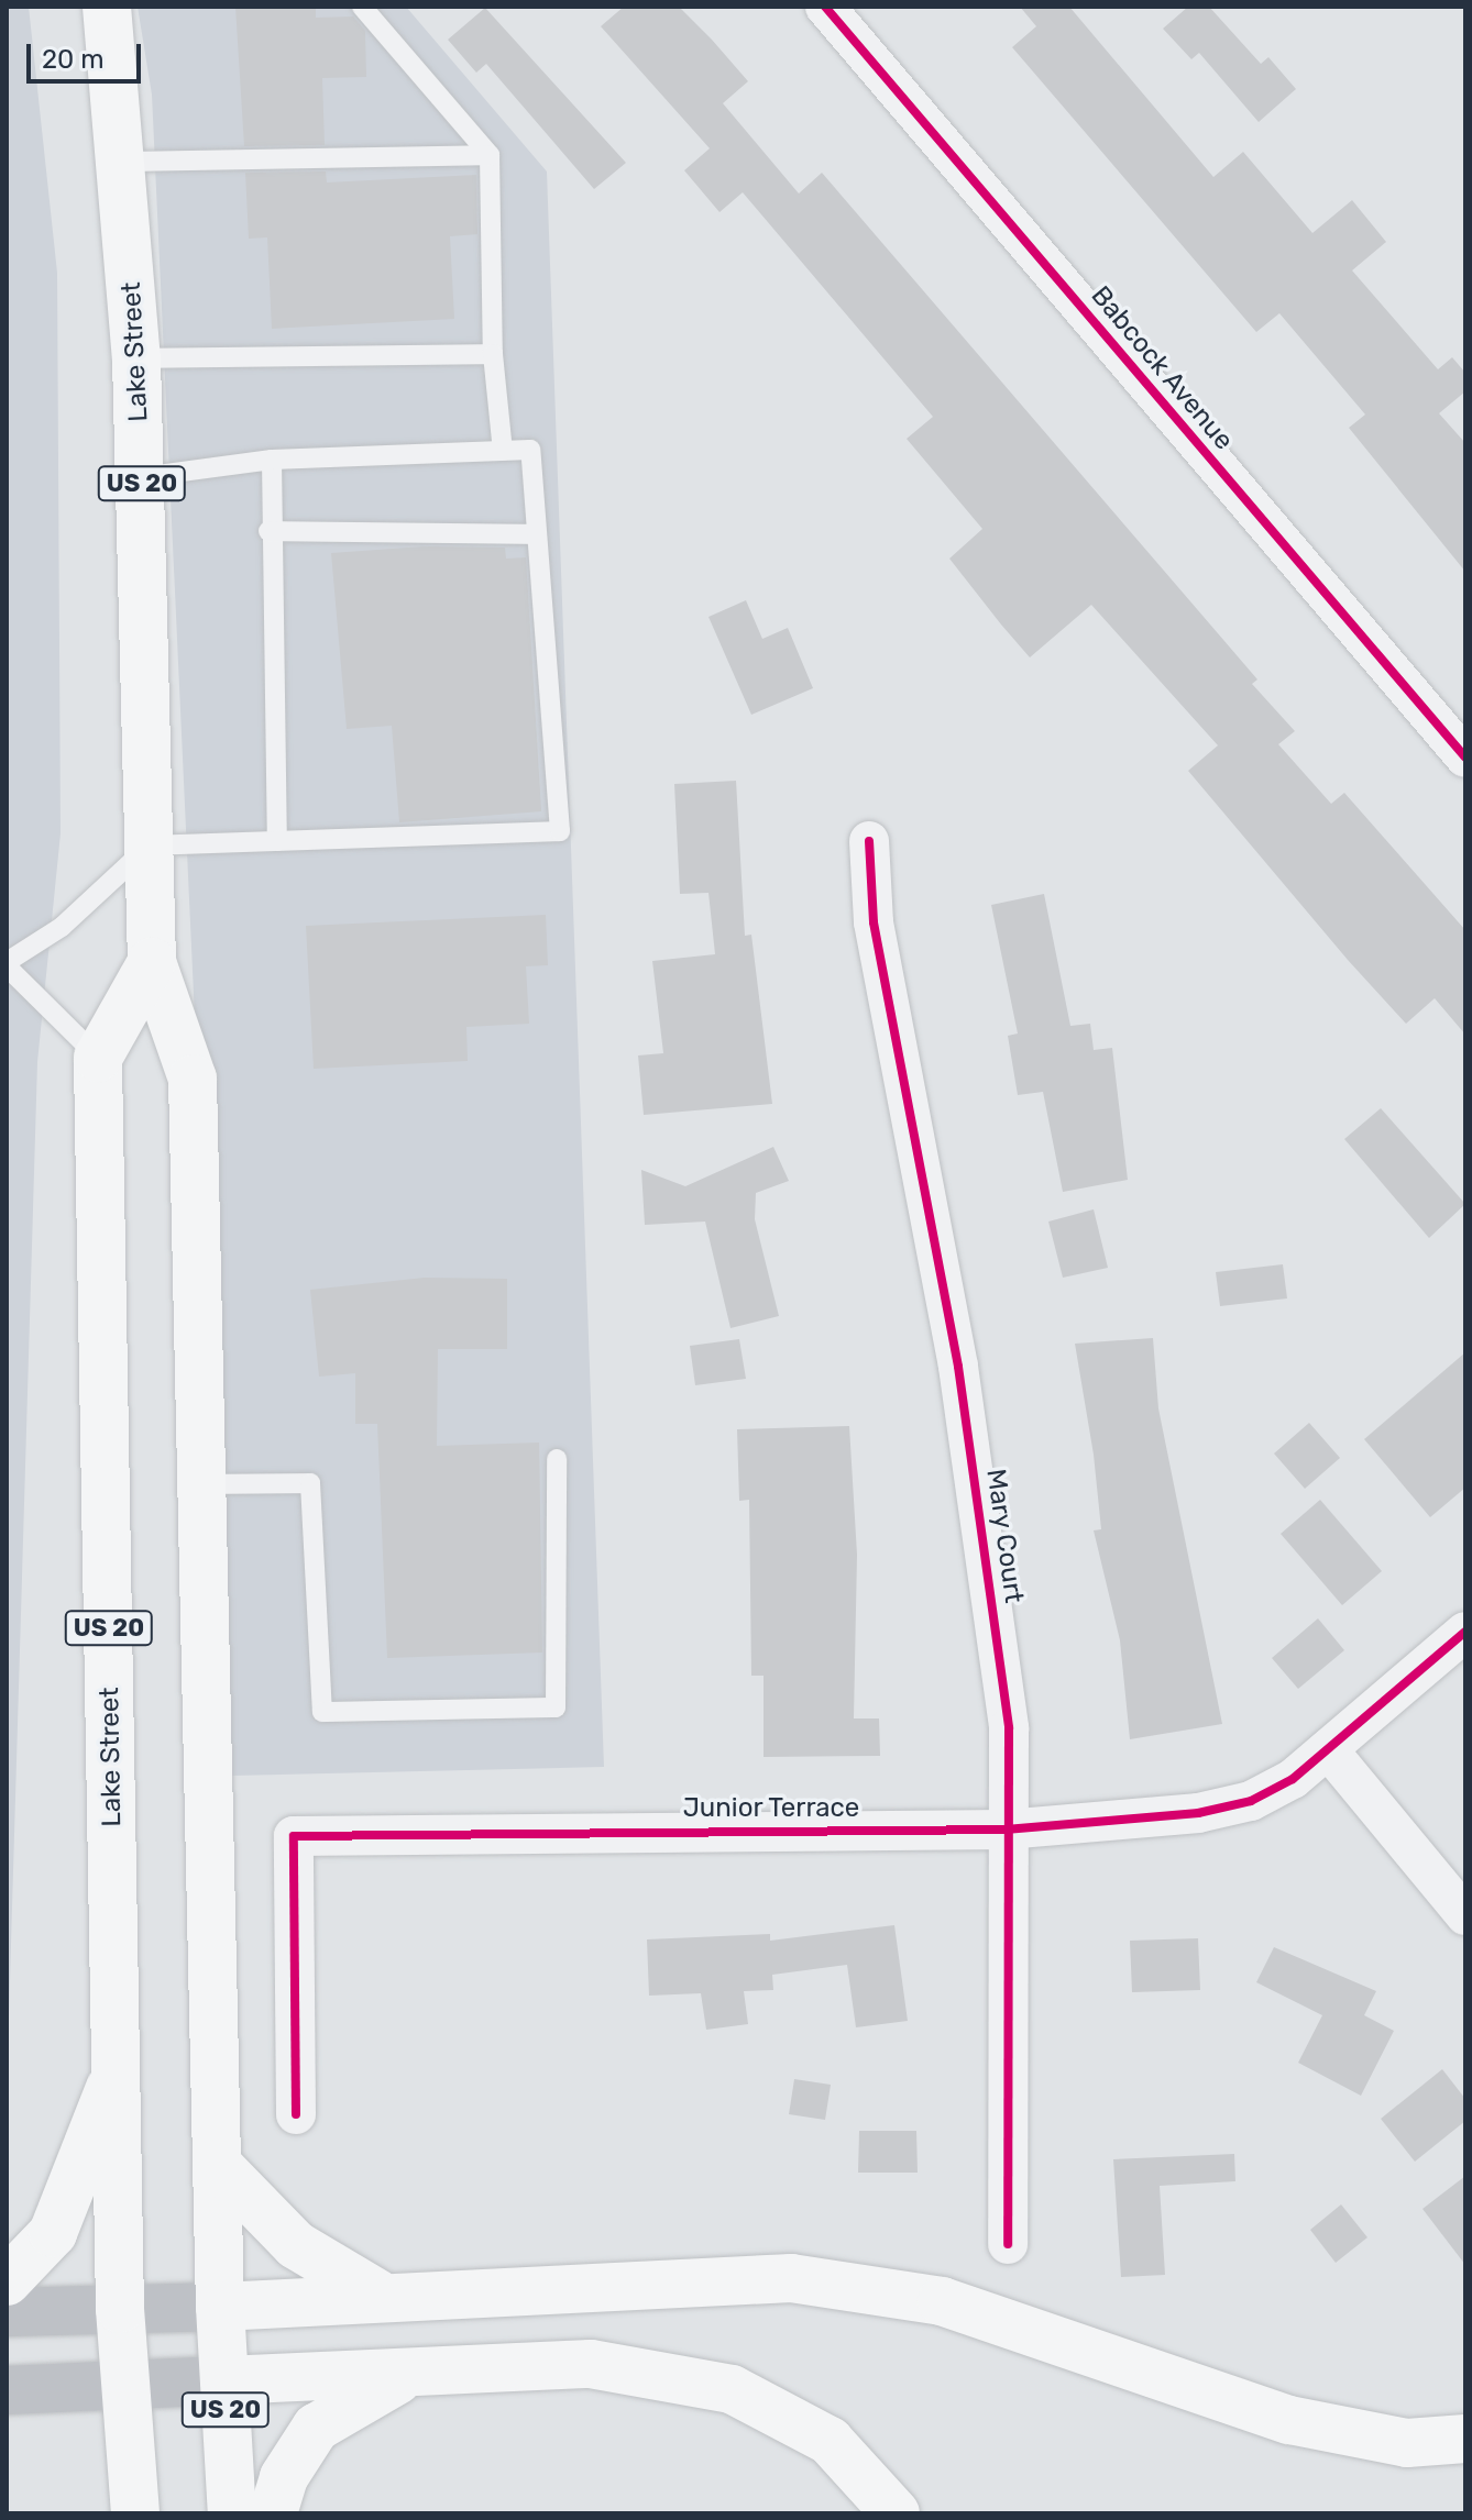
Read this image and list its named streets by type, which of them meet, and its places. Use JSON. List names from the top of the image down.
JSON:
{
  "streets": {
    "main road": ["Lake Street", "US 20"],
    "street": ["Babcock Avenue", "Mary Court", "Junior Terrace"]
  },
  "crossings": [
    ["Mary Court", "Junior Terrace"]
  ],
  "scale_bar": "20 m"
}
